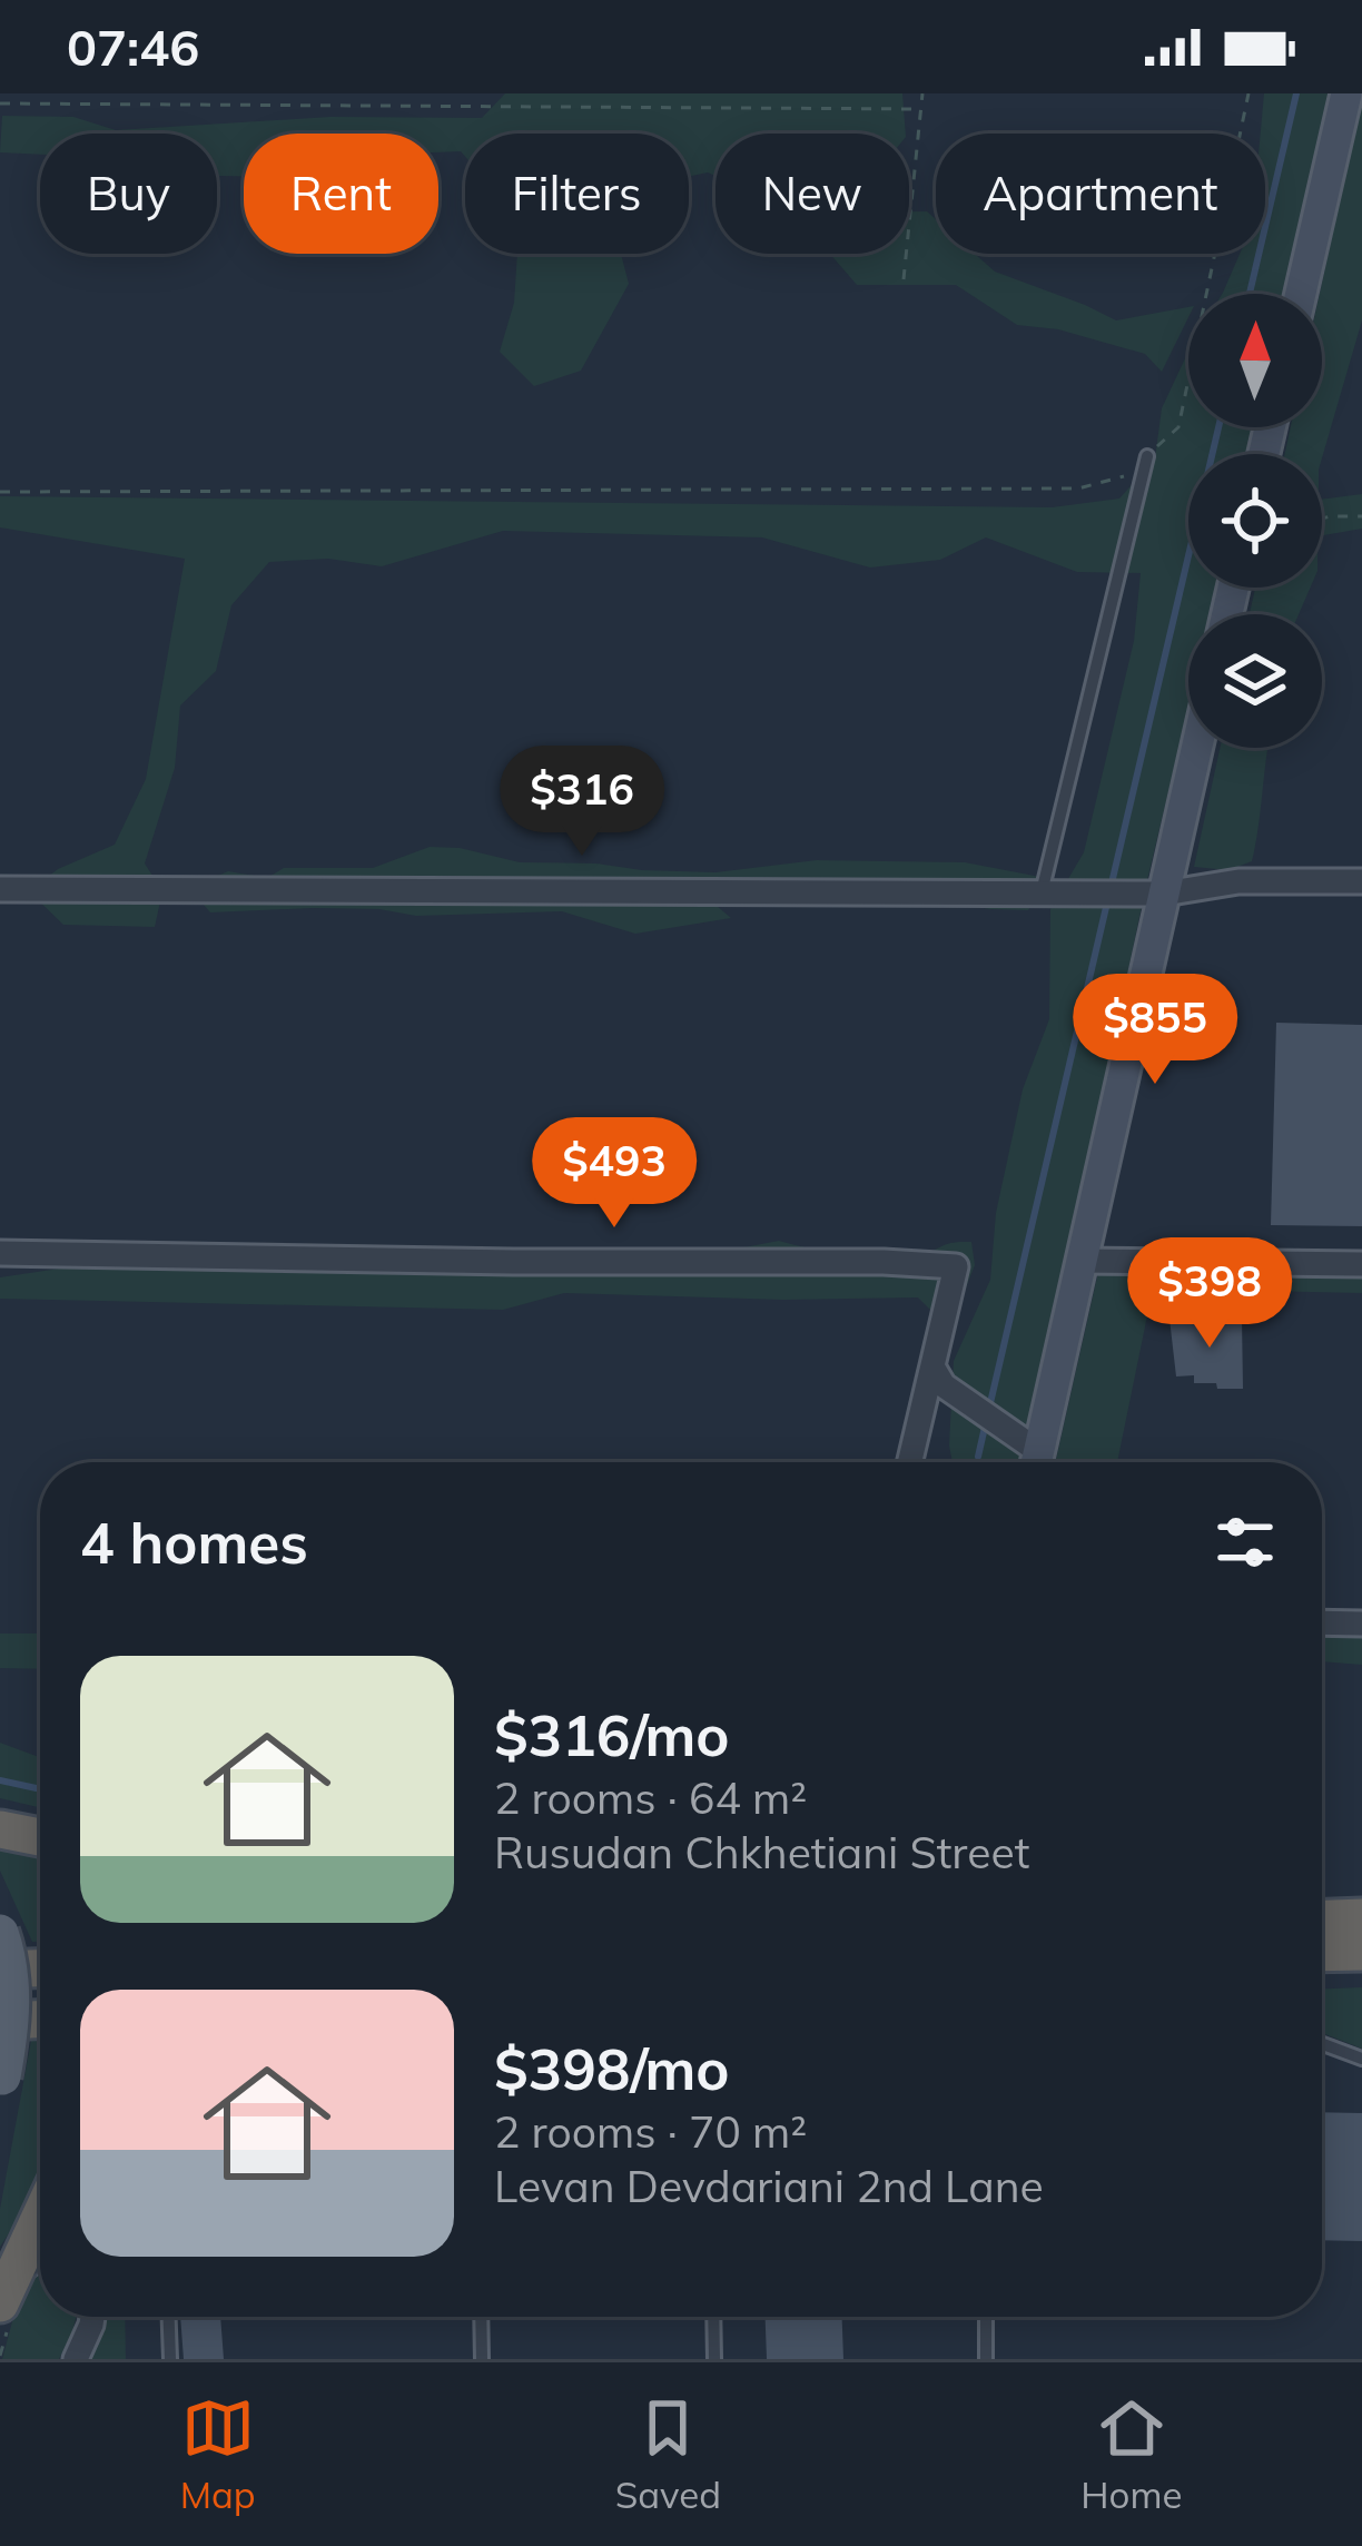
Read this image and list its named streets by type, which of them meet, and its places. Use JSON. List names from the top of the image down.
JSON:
{
  "north": "top",
  "page": {
    "status": "07:46",
    "chip": [
      "Buy",
      "Rent",
      "Filters",
      "New",
      "Apartment"
    ],
    "price": [
      "$316",
      "$855",
      "$493",
      "$398"
    ],
    "heading": "4 homes",
    "list": [
      {
        "name": "$316/mo",
        "note": "2 rooms · 64 m² · Rusudan Chkhetiani Street"
      },
      {
        "name": "$398/mo",
        "note": "2 rooms · 70 m² · Levan Devdariani 2nd Lane"
      }
    ],
    "tabs": ["Map", "Saved", "Home"]
  }
}
